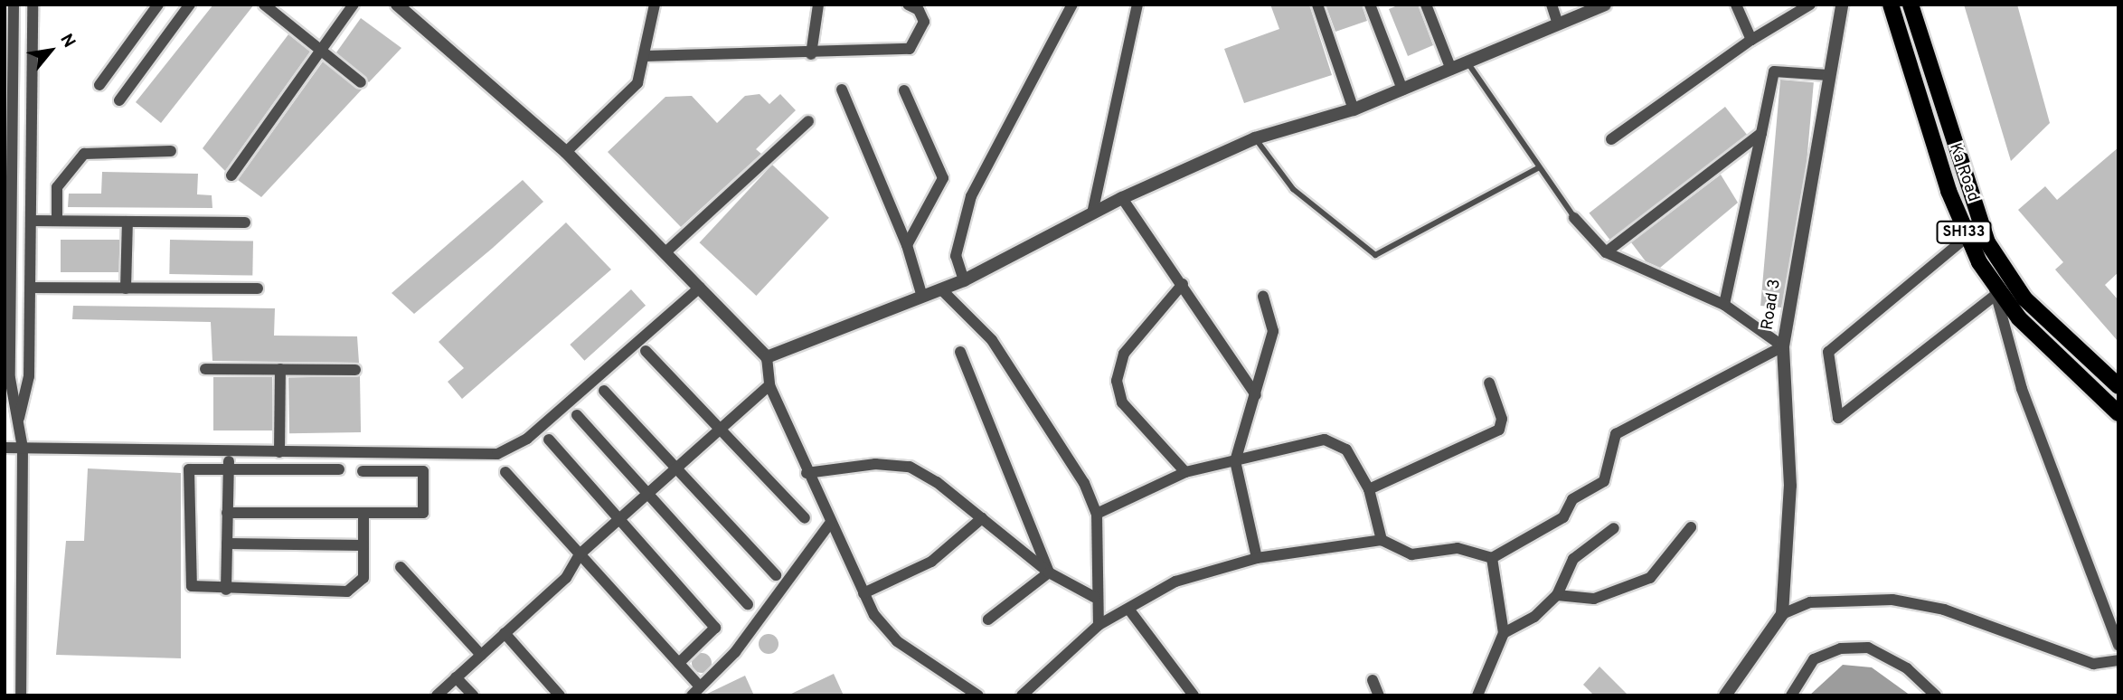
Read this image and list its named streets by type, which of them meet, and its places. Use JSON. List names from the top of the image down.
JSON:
{
  "streets": {
    "main road": ["Ka Road", "SH133"],
    "street": ["Road 3"]
  },
  "north": "top right"
}
